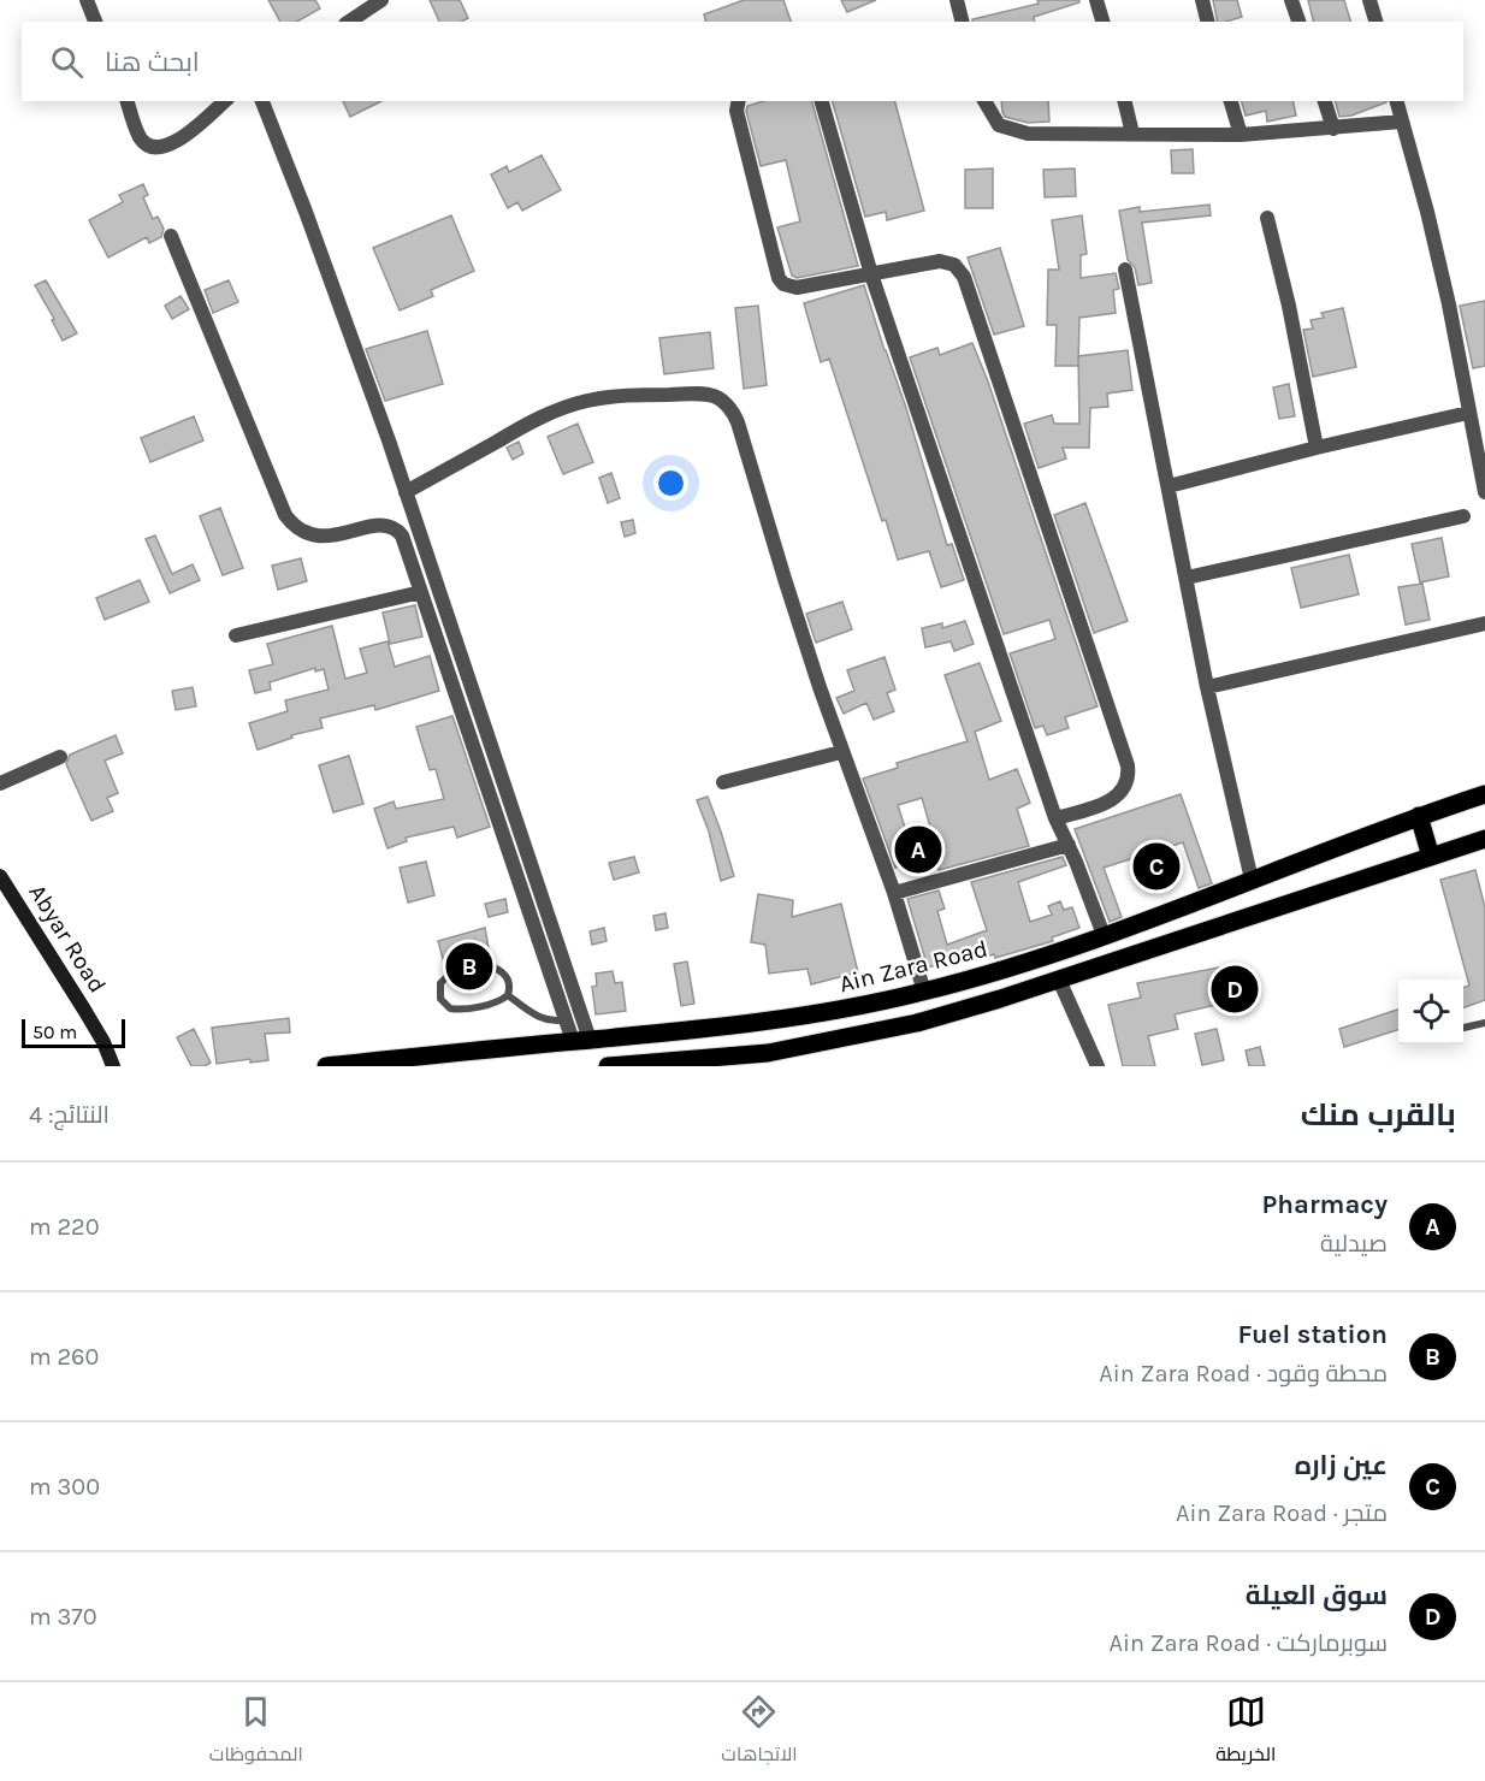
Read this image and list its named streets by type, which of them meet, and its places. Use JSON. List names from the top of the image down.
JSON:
{
  "streets": {
    "main road": ["Abyar Road", "Ain Zara Road"]
  },
  "scale_bar": "50 m",
  "page": {
    "search": "ابحث هنا",
    "pins": [
      "A",
      "C",
      "B",
      "D"
    ],
    "scale": "50 m",
    "heading": ["بالقرب منك", "النتائج: 4"],
    "list": [
      {
        "mark": "A",
        "name": "Pharmacy",
        "note": "صيدلية",
        "value": "220 m"
      },
      {
        "mark": "B",
        "name": "Fuel station",
        "note": "محطة وقود · Ain Zara Road",
        "value": "260 m"
      },
      {
        "mark": "C",
        "name": "عين زاره",
        "note": "متجر · Ain Zara Road",
        "value": "300 m"
      },
      {
        "mark": "D",
        "name": "سوق العيلة",
        "note": "سوبرماركت · Ain Zara Road",
        "value": "370 m"
      }
    ],
    "nav": ["الخريطة", "الاتجاهات", "المحفوظات"]
  }
}
